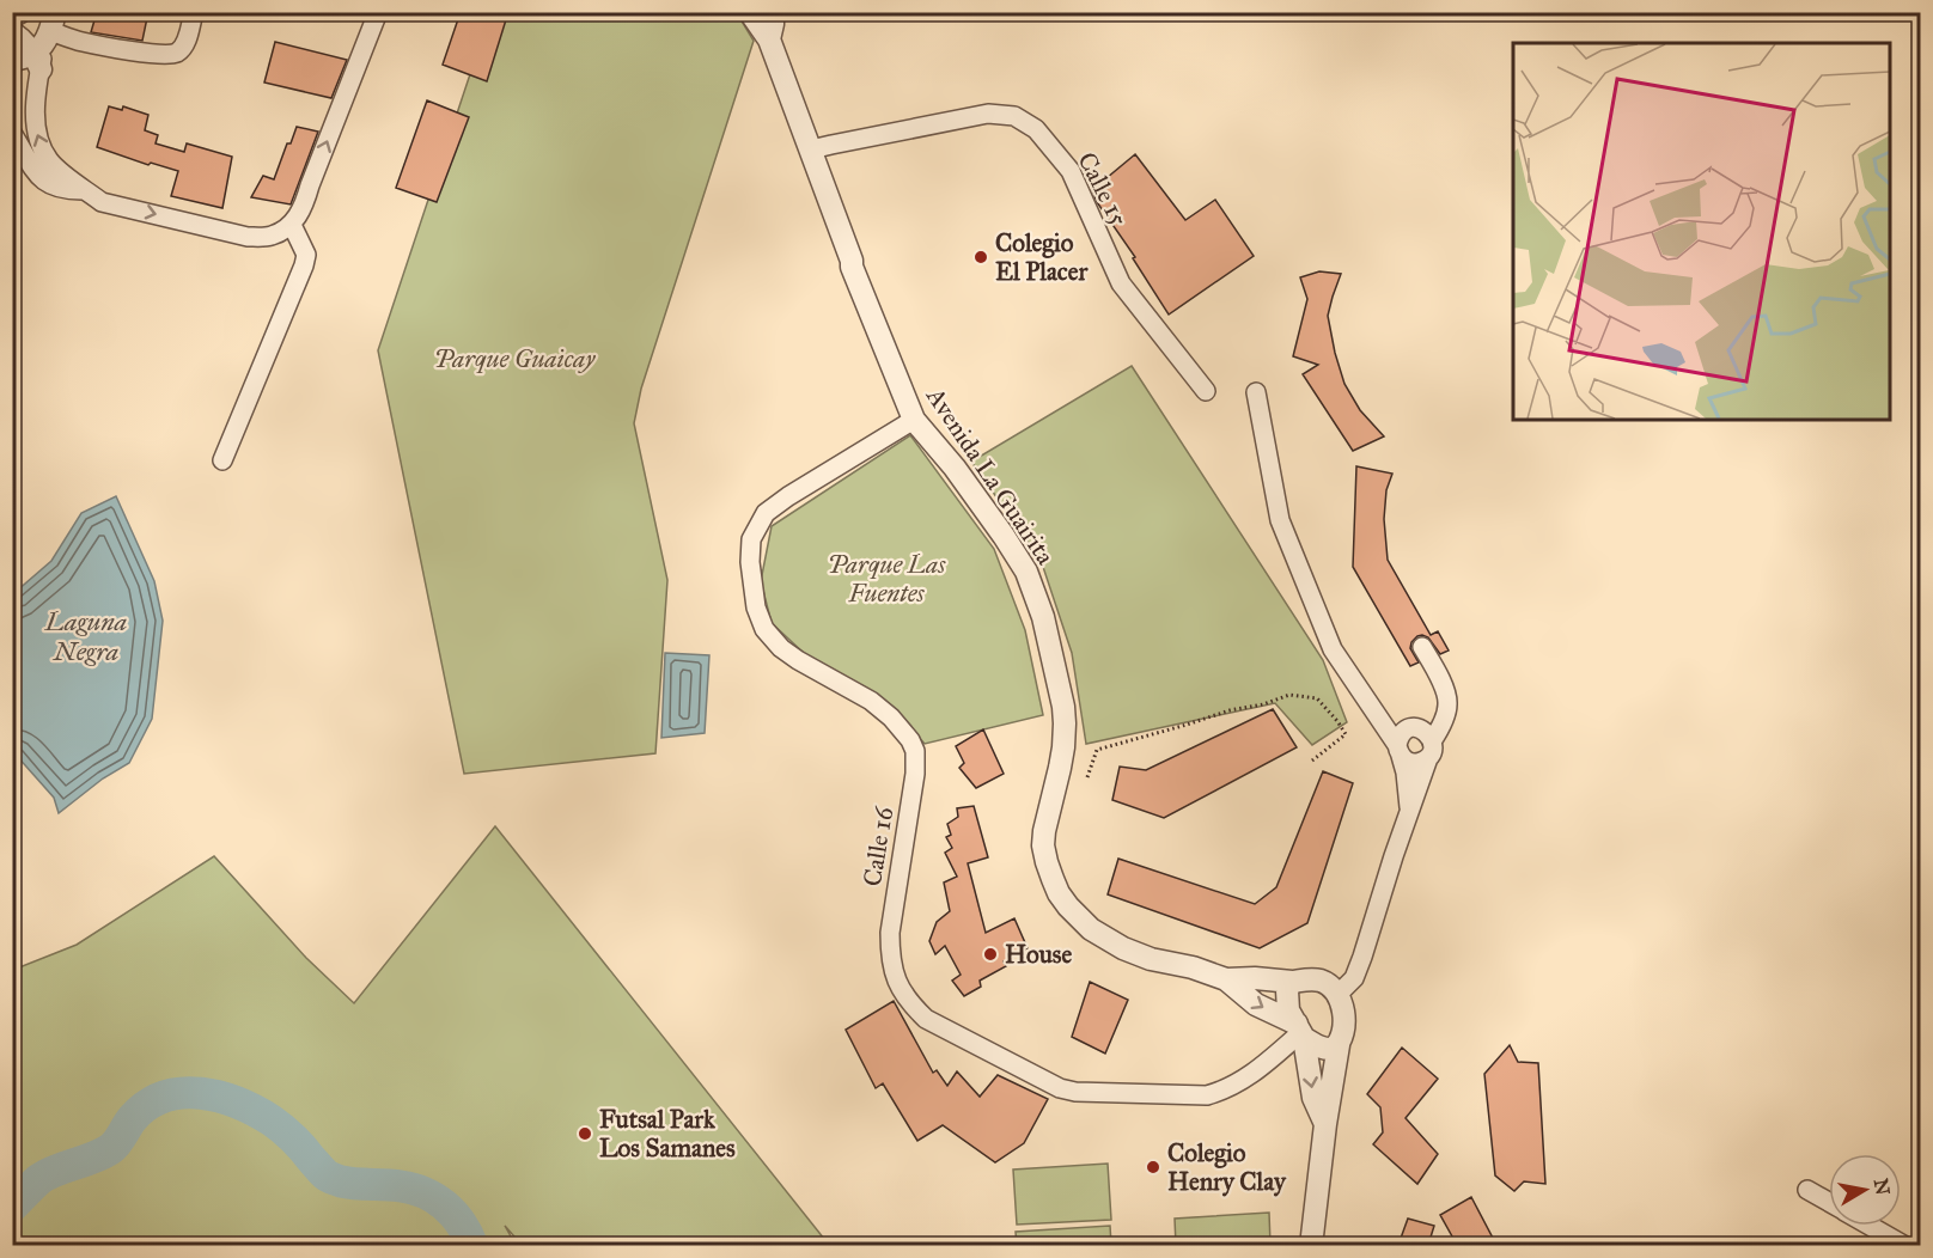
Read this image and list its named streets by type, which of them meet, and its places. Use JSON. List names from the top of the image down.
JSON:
{
  "streets": {
    "street": ["Calle 15", "Avenida La Guairita", "Calle 16"]
  },
  "crossings": [
    ["Calle 15", "Avenida La Guairita"],
    ["Avenida La Guairita", "Calle 16"]
  ],
  "water": ["Laguna Negra"],
  "parks": ["Parque Guaicay", "Parque Las Fuentes"],
  "places": [
    "Colegio El Placer",
    "House",
    "Futsal Park Los Samanes",
    "Colegio Henry Clay"
  ],
  "north": "right"
}
